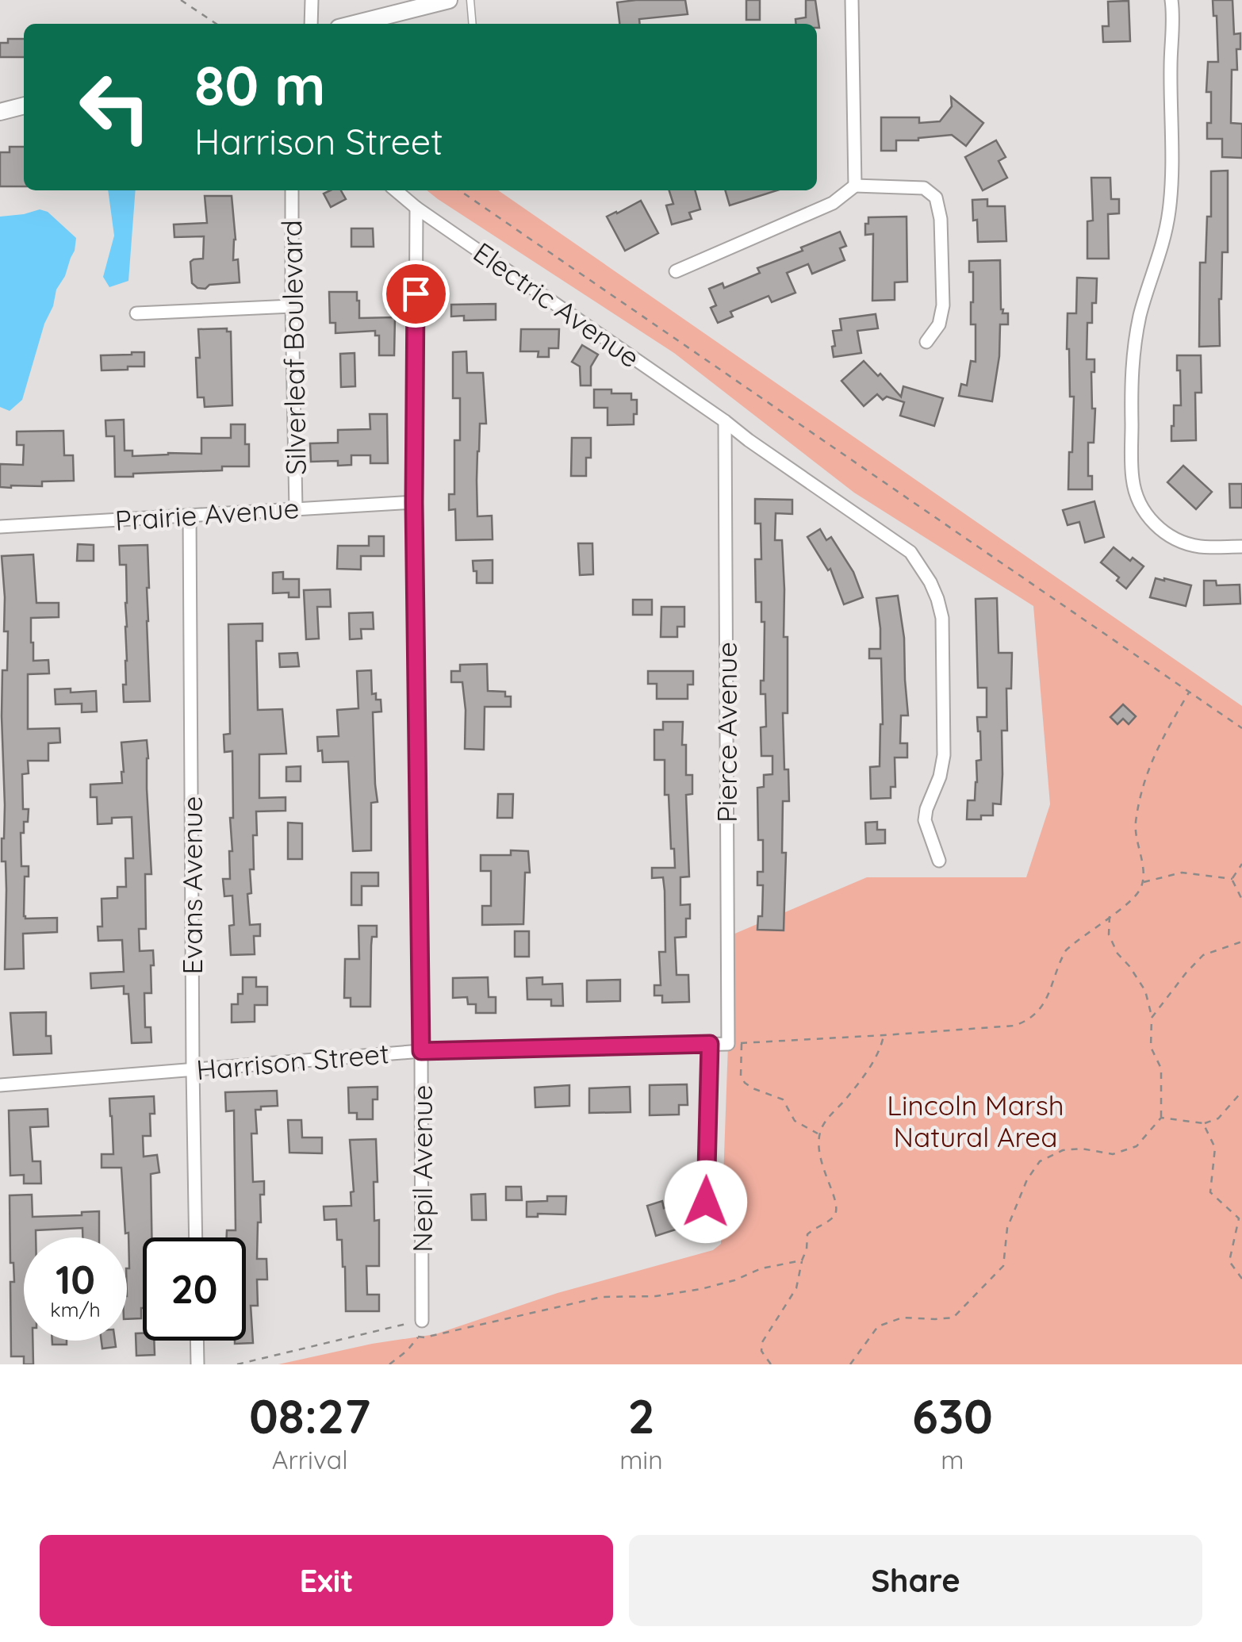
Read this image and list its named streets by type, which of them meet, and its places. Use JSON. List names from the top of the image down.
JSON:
{
  "streets": {
    "street": [
      "Electric Avenue",
      "Silverleaf Boulevard",
      "Prairie Avenue",
      "Pierce Avenue",
      "Evans Avenue",
      "Harrison Street",
      "Nepil Avenue"
    ]
  },
  "crossings": [
    ["Electric Avenue", "Pierce Avenue"],
    ["Electric Avenue", "Nepil Avenue"],
    ["Silverleaf Boulevard", "Prairie Avenue"],
    ["Prairie Avenue", "Evans Avenue"],
    ["Prairie Avenue", "Nepil Avenue"],
    ["Pierce Avenue", "Harrison Street"],
    ["Evans Avenue", "Harrison Street"],
    ["Harrison Street", "Nepil Avenue"]
  ],
  "parks": ["Lincoln Marsh Natural Area"],
  "page": {
    "turn": ["80 m", "Harrison Street"],
    "speed": "10 km/h",
    "limit": "20",
    "eta": [
      "08:27",
      "Arrival",
      "2",
      "min",
      "630",
      "m"
    ],
    "buttons": ["Exit", "Share"]
  }
}
